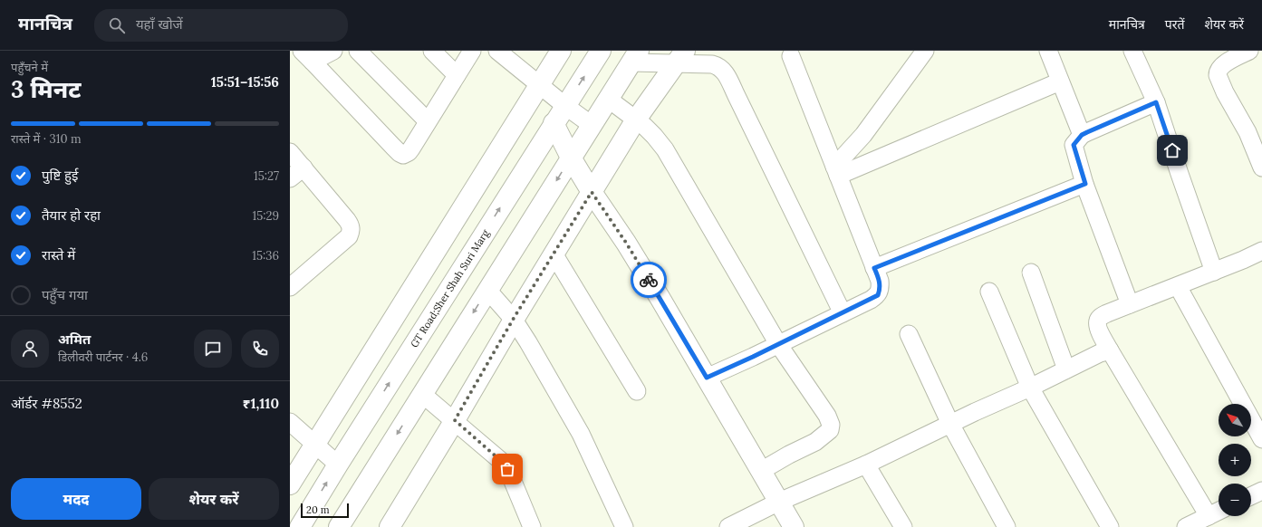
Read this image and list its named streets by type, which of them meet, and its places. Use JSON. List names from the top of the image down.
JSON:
{
  "streets": {
    "main road": ["GT Road;Sher Shah Suri Marg"]
  },
  "scale_bar": "20 m",
  "north": "top left",
  "page": {
    "header": "मानचित्र",
    "search": "यहाँ खोजें",
    "nav": ["मानचित्र", "परतें", "शेयर करें"],
    "heading": ["3 मिनट", "पहुँचने में", "15:51–15:56"],
    "panel": [
      "अमित",
      "डिलीवरी पार्टनर · 4.6",
      "ऑर्डर #8552",
      "₹1,110"
    ],
    "bar": "रास्ते में · 310 m",
    "list": [
      ["पुष्टि हुई", "15:27"],
      ["तैयार हो रहा", "15:29"],
      ["रास्ते में", "15:36"],
      "पहुँच गया"
    ],
    "map_buttons": ["+", "−"],
    "buttons": ["मदद", "शेयर करें"],
    "scale": "20 m"
  }
}
